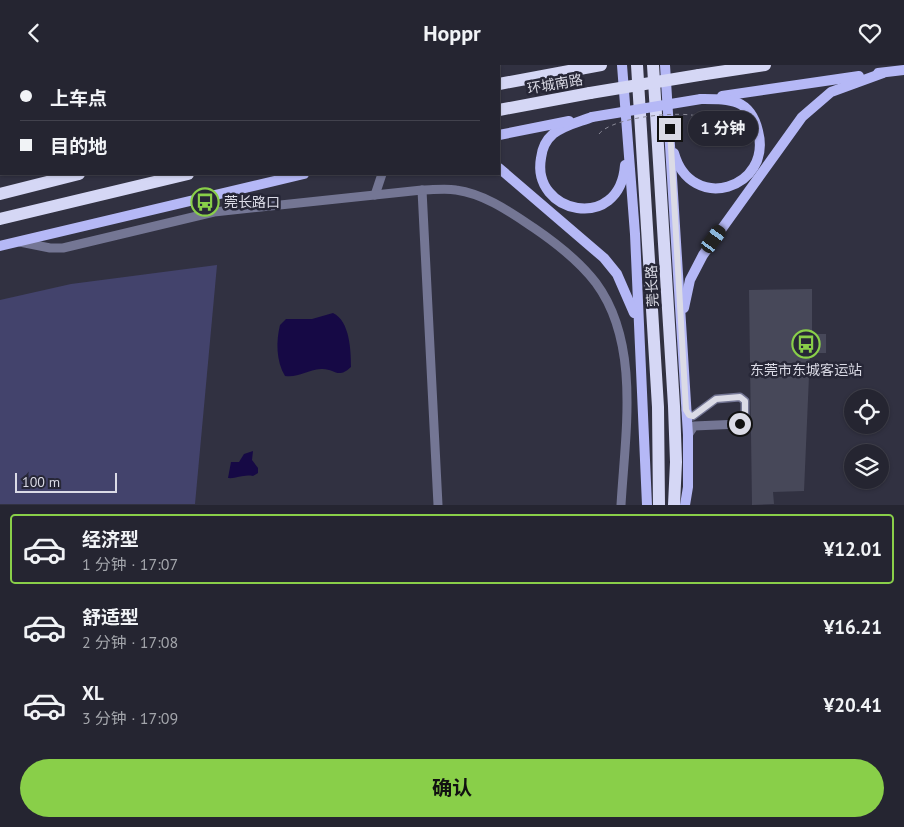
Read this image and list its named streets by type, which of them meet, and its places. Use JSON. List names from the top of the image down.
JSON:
{
  "streets": {
    "highway": ["环城南路", "莞长路"]
  },
  "places": {
    "bus stop": ["莞长路口", "东莞市东城客运站"]
  },
  "scale_bar": "100 m",
  "page": {
    "header": "Hoppr",
    "banner": ["上车点", "目的地"],
    "bubble": "1 分钟",
    "scale": "100 m",
    "list": [
      {
        "name": "经济型",
        "note": "1 分钟 · 17:07",
        "value": "¥12.01"
      },
      {
        "name": "舒适型",
        "note": "2 分钟 · 17:08",
        "value": "¥16.21"
      },
      {
        "name": "XL",
        "note": "3 分钟 · 17:09",
        "value": "¥20.41"
      }
    ],
    "buttons": "确认"
  }
}
